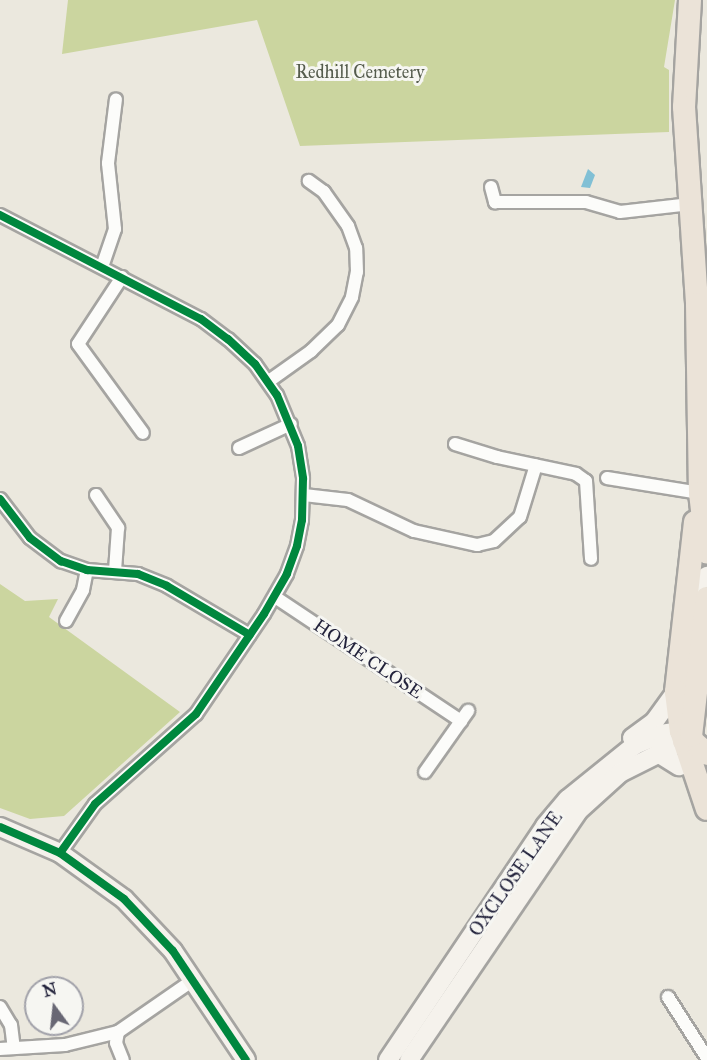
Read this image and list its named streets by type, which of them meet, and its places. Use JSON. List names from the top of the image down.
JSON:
{
  "streets": {
    "main road": ["OXCLOSE LANE"],
    "street": ["HOME CLOSE"]
  },
  "parks": ["Redhill Cemetery"],
  "north": "top"
}
